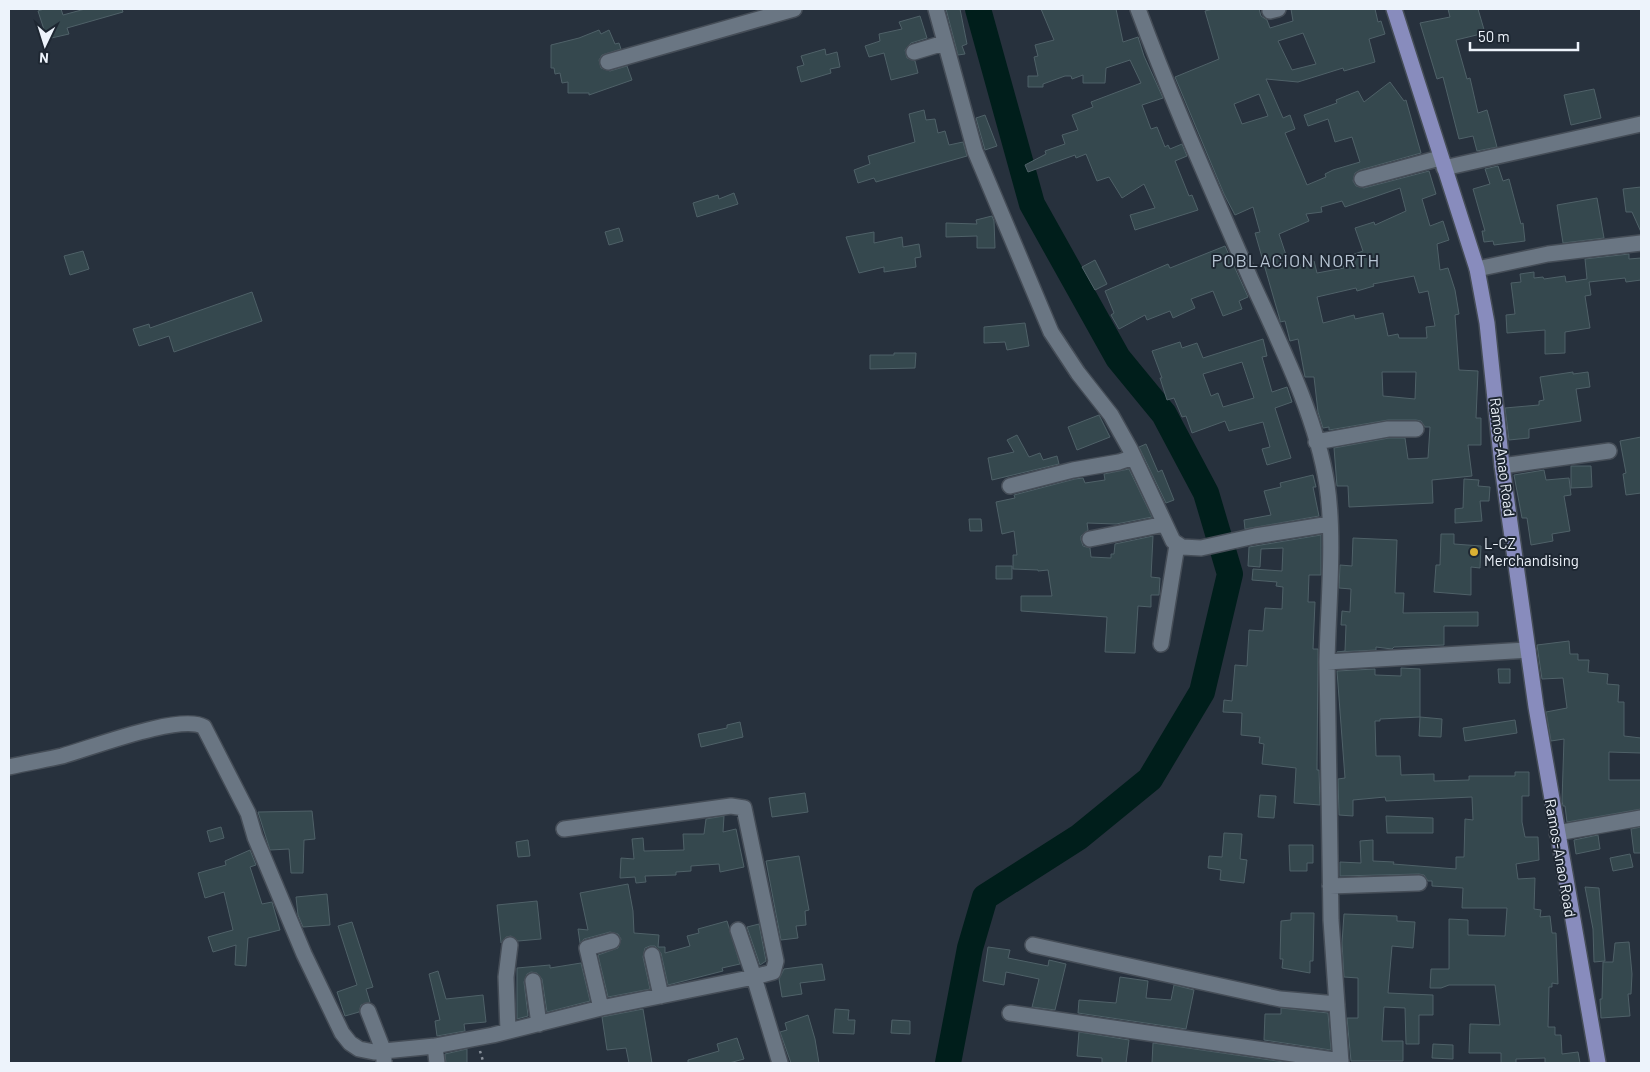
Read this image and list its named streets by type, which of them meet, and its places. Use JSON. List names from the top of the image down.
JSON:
{
  "streets": {
    "main road": ["Ramos-Anao Road"]
  },
  "districts": ["POBLACION NORTH"],
  "places": ["L-CZ Merchandising"],
  "scale_bar": "50 m",
  "north": "bottom"
}
